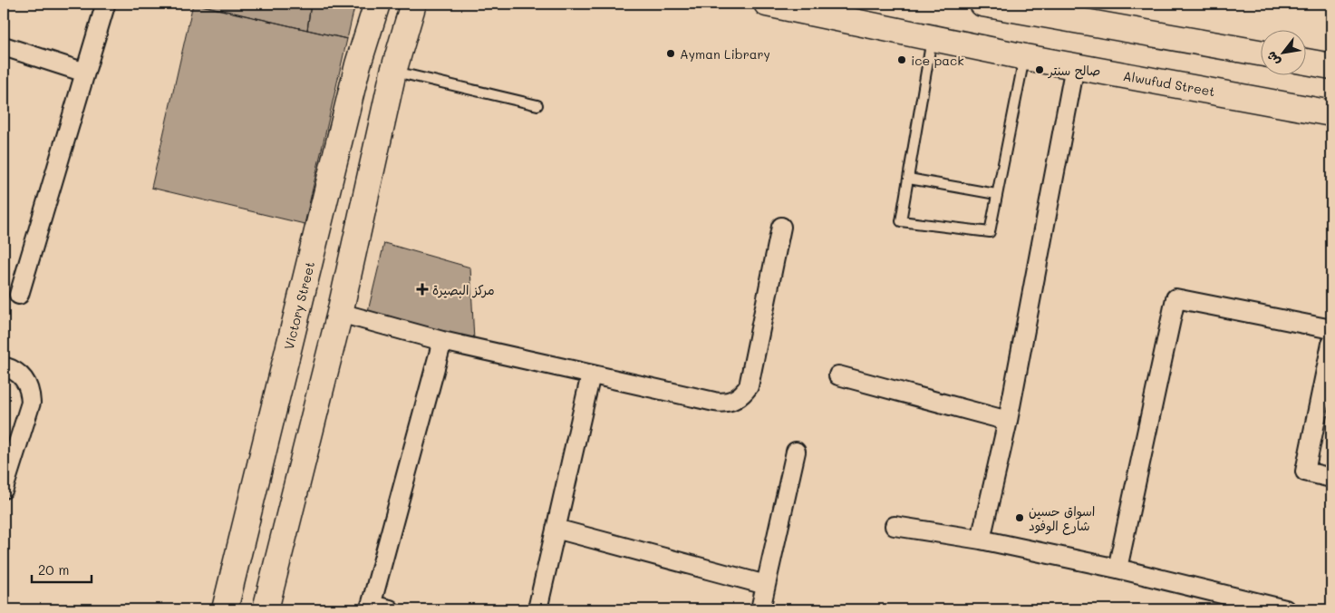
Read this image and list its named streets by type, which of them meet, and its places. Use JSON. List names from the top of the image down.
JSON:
{
  "streets": {
    "street": ["Alwufud Street", "Victory Street"]
  },
  "places": {
    "other": [
      "Ayman Library",
      "ice pack",
      "صالح سنتر",
      "اسواق حسين شارع الوفود"
    ],
    "health": ["مركز البصيرة"]
  },
  "scale_bar": "20 m",
  "north": "bottom left"
}
